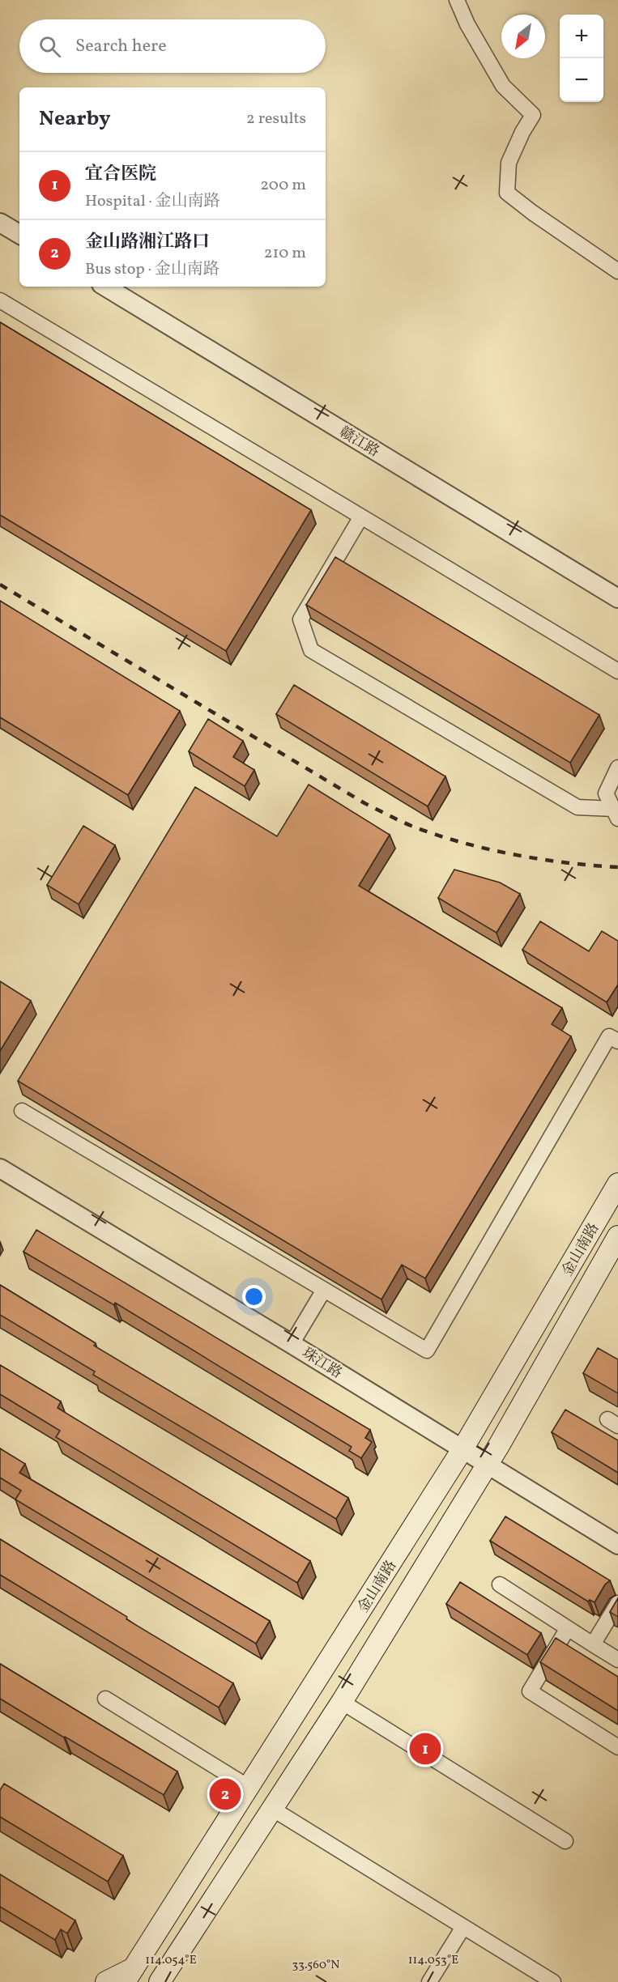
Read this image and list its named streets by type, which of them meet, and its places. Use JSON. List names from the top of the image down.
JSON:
{
  "streets": {
    "main road": ["金山南路"],
    "street": ["赣江路", "珠江路"]
  },
  "crossings": [
    ["金山南路", "珠江路"]
  ],
  "north": "bottom left",
  "page": {
    "map_buttons": ["+", "−"],
    "search": "Search here",
    "heading": ["Nearby", "2 results"],
    "list": [
      {
        "mark": "1",
        "name": "宜合医院",
        "note": "Hospital · 金山南路",
        "value": "200 m"
      },
      {
        "mark": "2",
        "name": "金山路湘江路口",
        "note": "Bus stop · 金山南路",
        "value": "210 m"
      }
    ],
    "pins": ["1", "2"]
  },
  "coordinates": ["114.054°E", "114.053°E", "33.560°N"]
}
